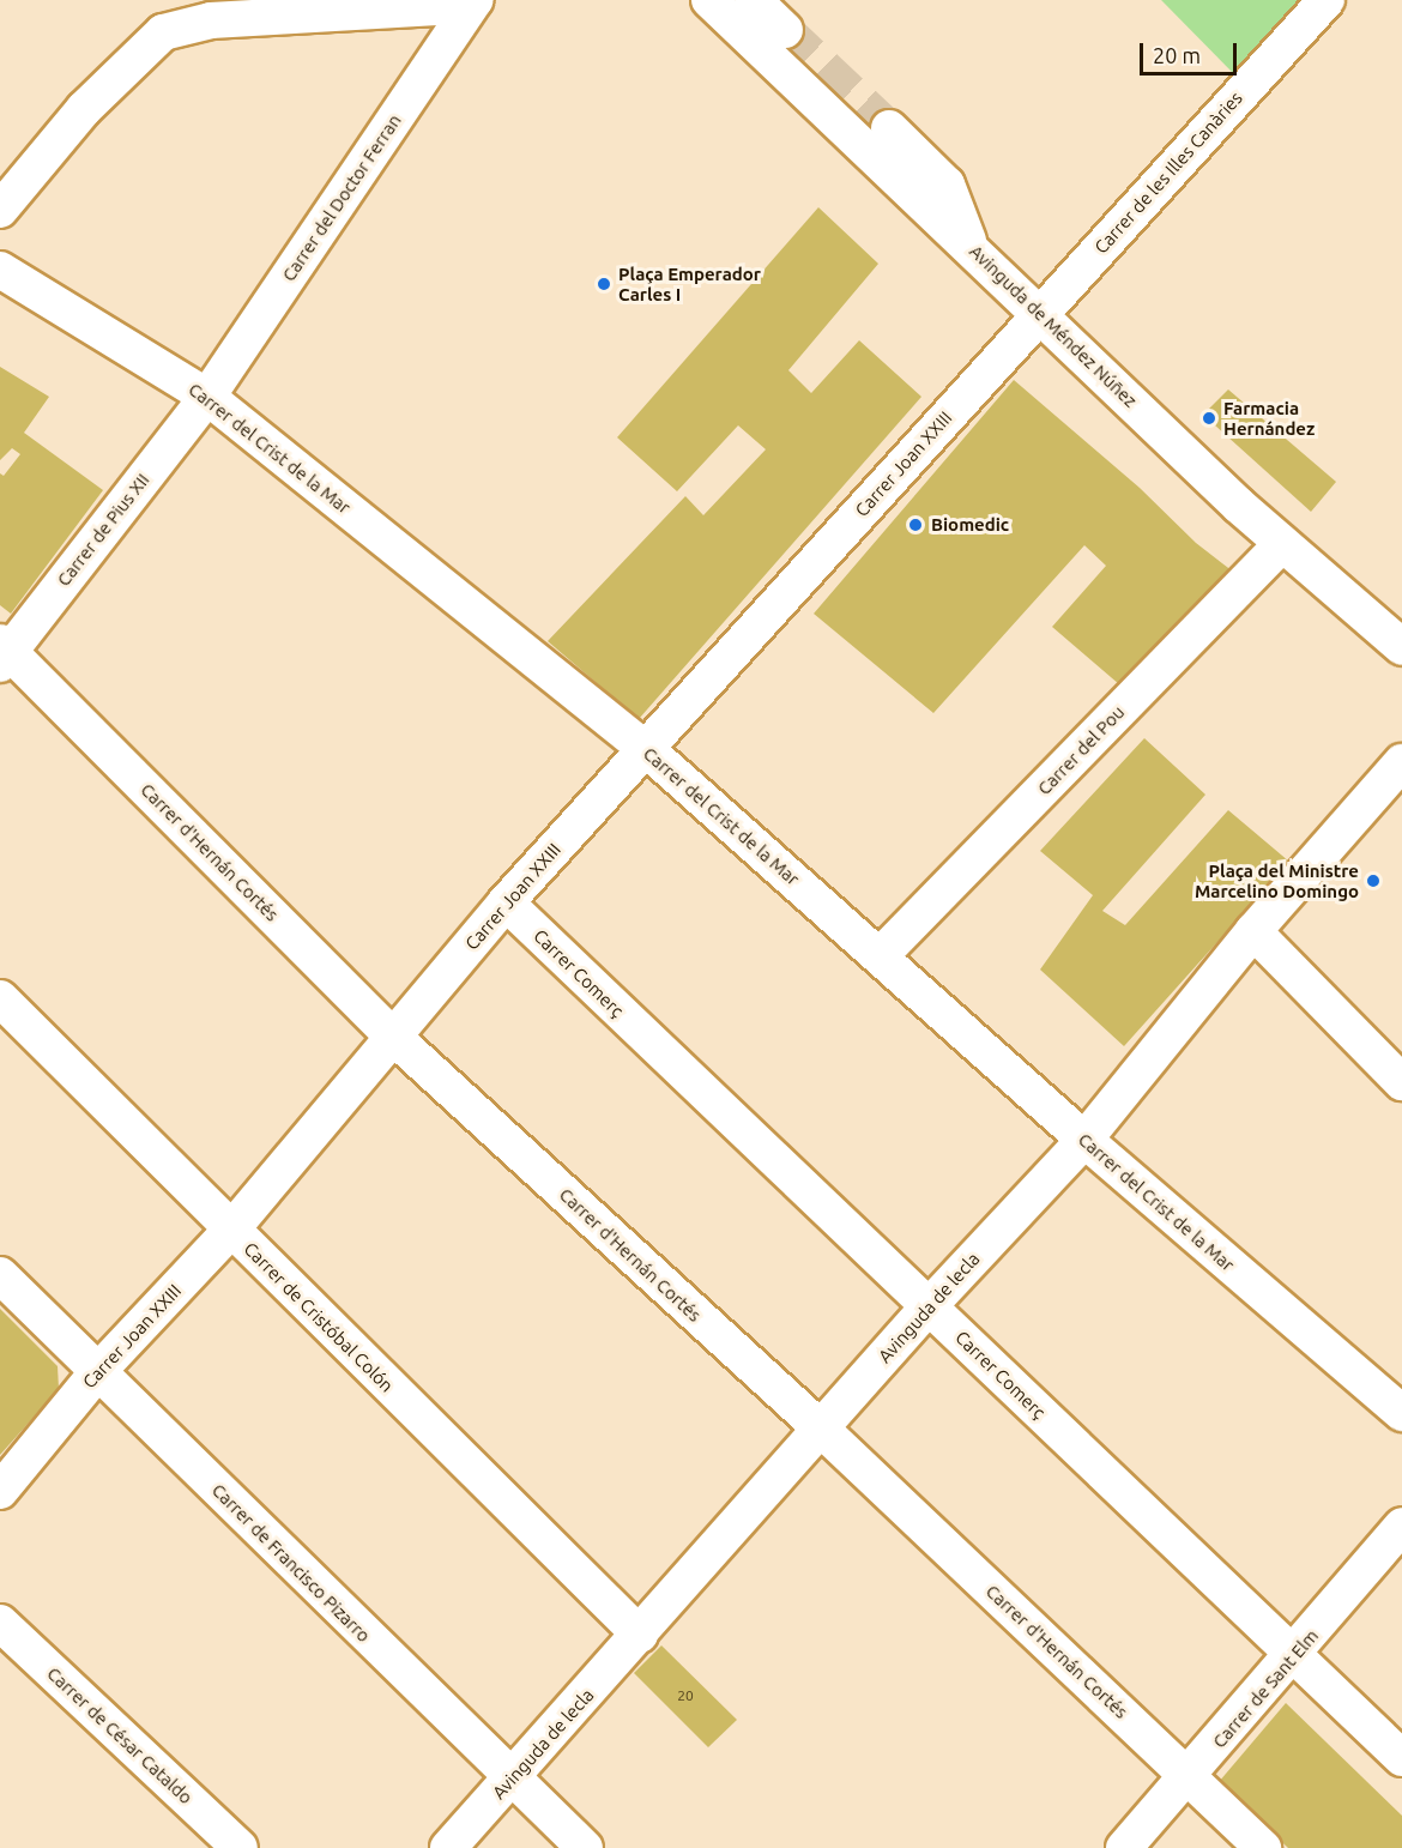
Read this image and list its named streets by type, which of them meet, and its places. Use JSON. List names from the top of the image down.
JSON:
{
  "streets": {
    "street": [
      "Carrer de les Illes Canàries",
      "Carrer del Doctor Ferran",
      "Avinguda de Méndez Núñez",
      "Carrer del Crist de la Mar",
      "Carrer Joan XXIII",
      "Carrer de Pius XII",
      "Carrer del Pou",
      "Carrer d'Hernán Cortés",
      "Carrer Comerç",
      "Avinguda de lecla",
      "Carrer de Cristóbal Colón",
      "Carrer de Francisco Pizarro",
      "Carrer de Sant Elm",
      "Carrer de César Cataldo"
    ]
  },
  "crossings": [
    ["Carrer de les Illes Canàries", "Avinguda de Méndez Núñez"],
    ["Carrer de les Illes Canàries", "Carrer Joan XXIII"],
    ["Carrer del Doctor Ferran", "Carrer del Crist de la Mar"],
    ["Carrer del Doctor Ferran", "Carrer de Pius XII"],
    ["Avinguda de Méndez Núñez", "Carrer Joan XXIII"],
    ["Avinguda de Méndez Núñez", "Carrer del Pou"],
    ["Carrer del Crist de la Mar", "Carrer Joan XXIII"],
    ["Carrer del Crist de la Mar", "Carrer de Pius XII"],
    ["Carrer del Crist de la Mar", "Carrer del Pou"],
    ["Carrer del Crist de la Mar", "Avinguda de lecla"],
    ["Carrer Joan XXIII", "Carrer d'Hernán Cortés"],
    ["Carrer Joan XXIII", "Carrer Comerç"],
    ["Carrer Joan XXIII", "Carrer de Cristóbal Colón"],
    ["Carrer Joan XXIII", "Carrer de Francisco Pizarro"],
    ["Carrer de Pius XII", "Carrer d'Hernán Cortés"],
    ["Carrer d'Hernán Cortés", "Avinguda de lecla"],
    ["Carrer d'Hernán Cortés", "Carrer de Sant Elm"],
    ["Carrer Comerç", "Avinguda de lecla"],
    ["Carrer Comerç", "Carrer de Sant Elm"],
    ["Avinguda de lecla", "Carrer de Cristóbal Colón"],
    ["Avinguda de lecla", "Carrer de Francisco Pizarro"]
  ],
  "places": [
    "Plaça Emperador Carles I",
    "Farmacia Hernández",
    "Biomedic",
    "Plaça del Ministre Marcelino Domingo"
  ],
  "house_numbers": ["20"],
  "scale_bar": "20 m"
}
